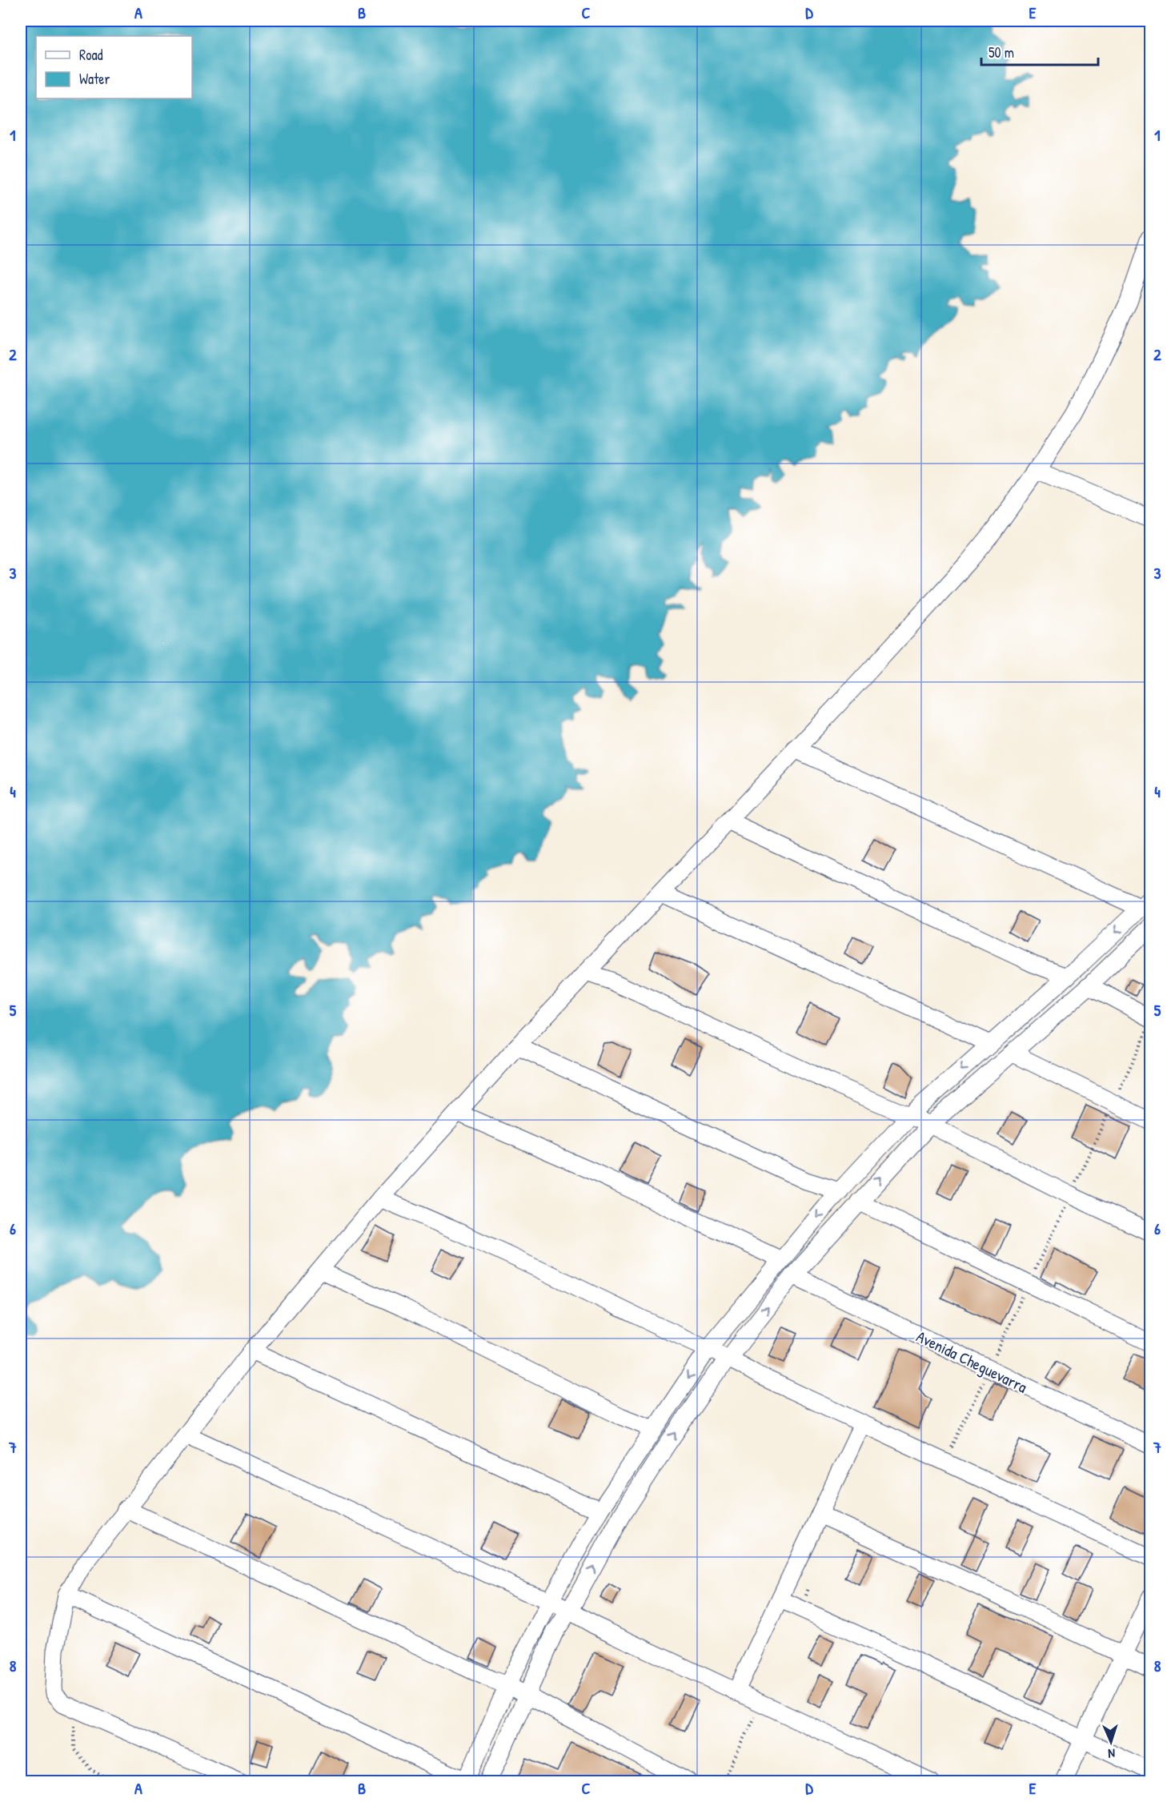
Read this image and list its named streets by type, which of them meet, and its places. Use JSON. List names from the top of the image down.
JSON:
{
  "streets": {
    "street": ["Avenida Cheguevarra"]
  },
  "legend": ["Road", "Water"],
  "scale_bar": "50 m",
  "north": "bottom",
  "grid": {
    "columns": [
      "A",
      "B",
      "C",
      "D",
      "E"
    ],
    "rows": [
      "1",
      "2",
      "3",
      "4",
      "5",
      "6",
      "7",
      "8"
    ]
  }
}
